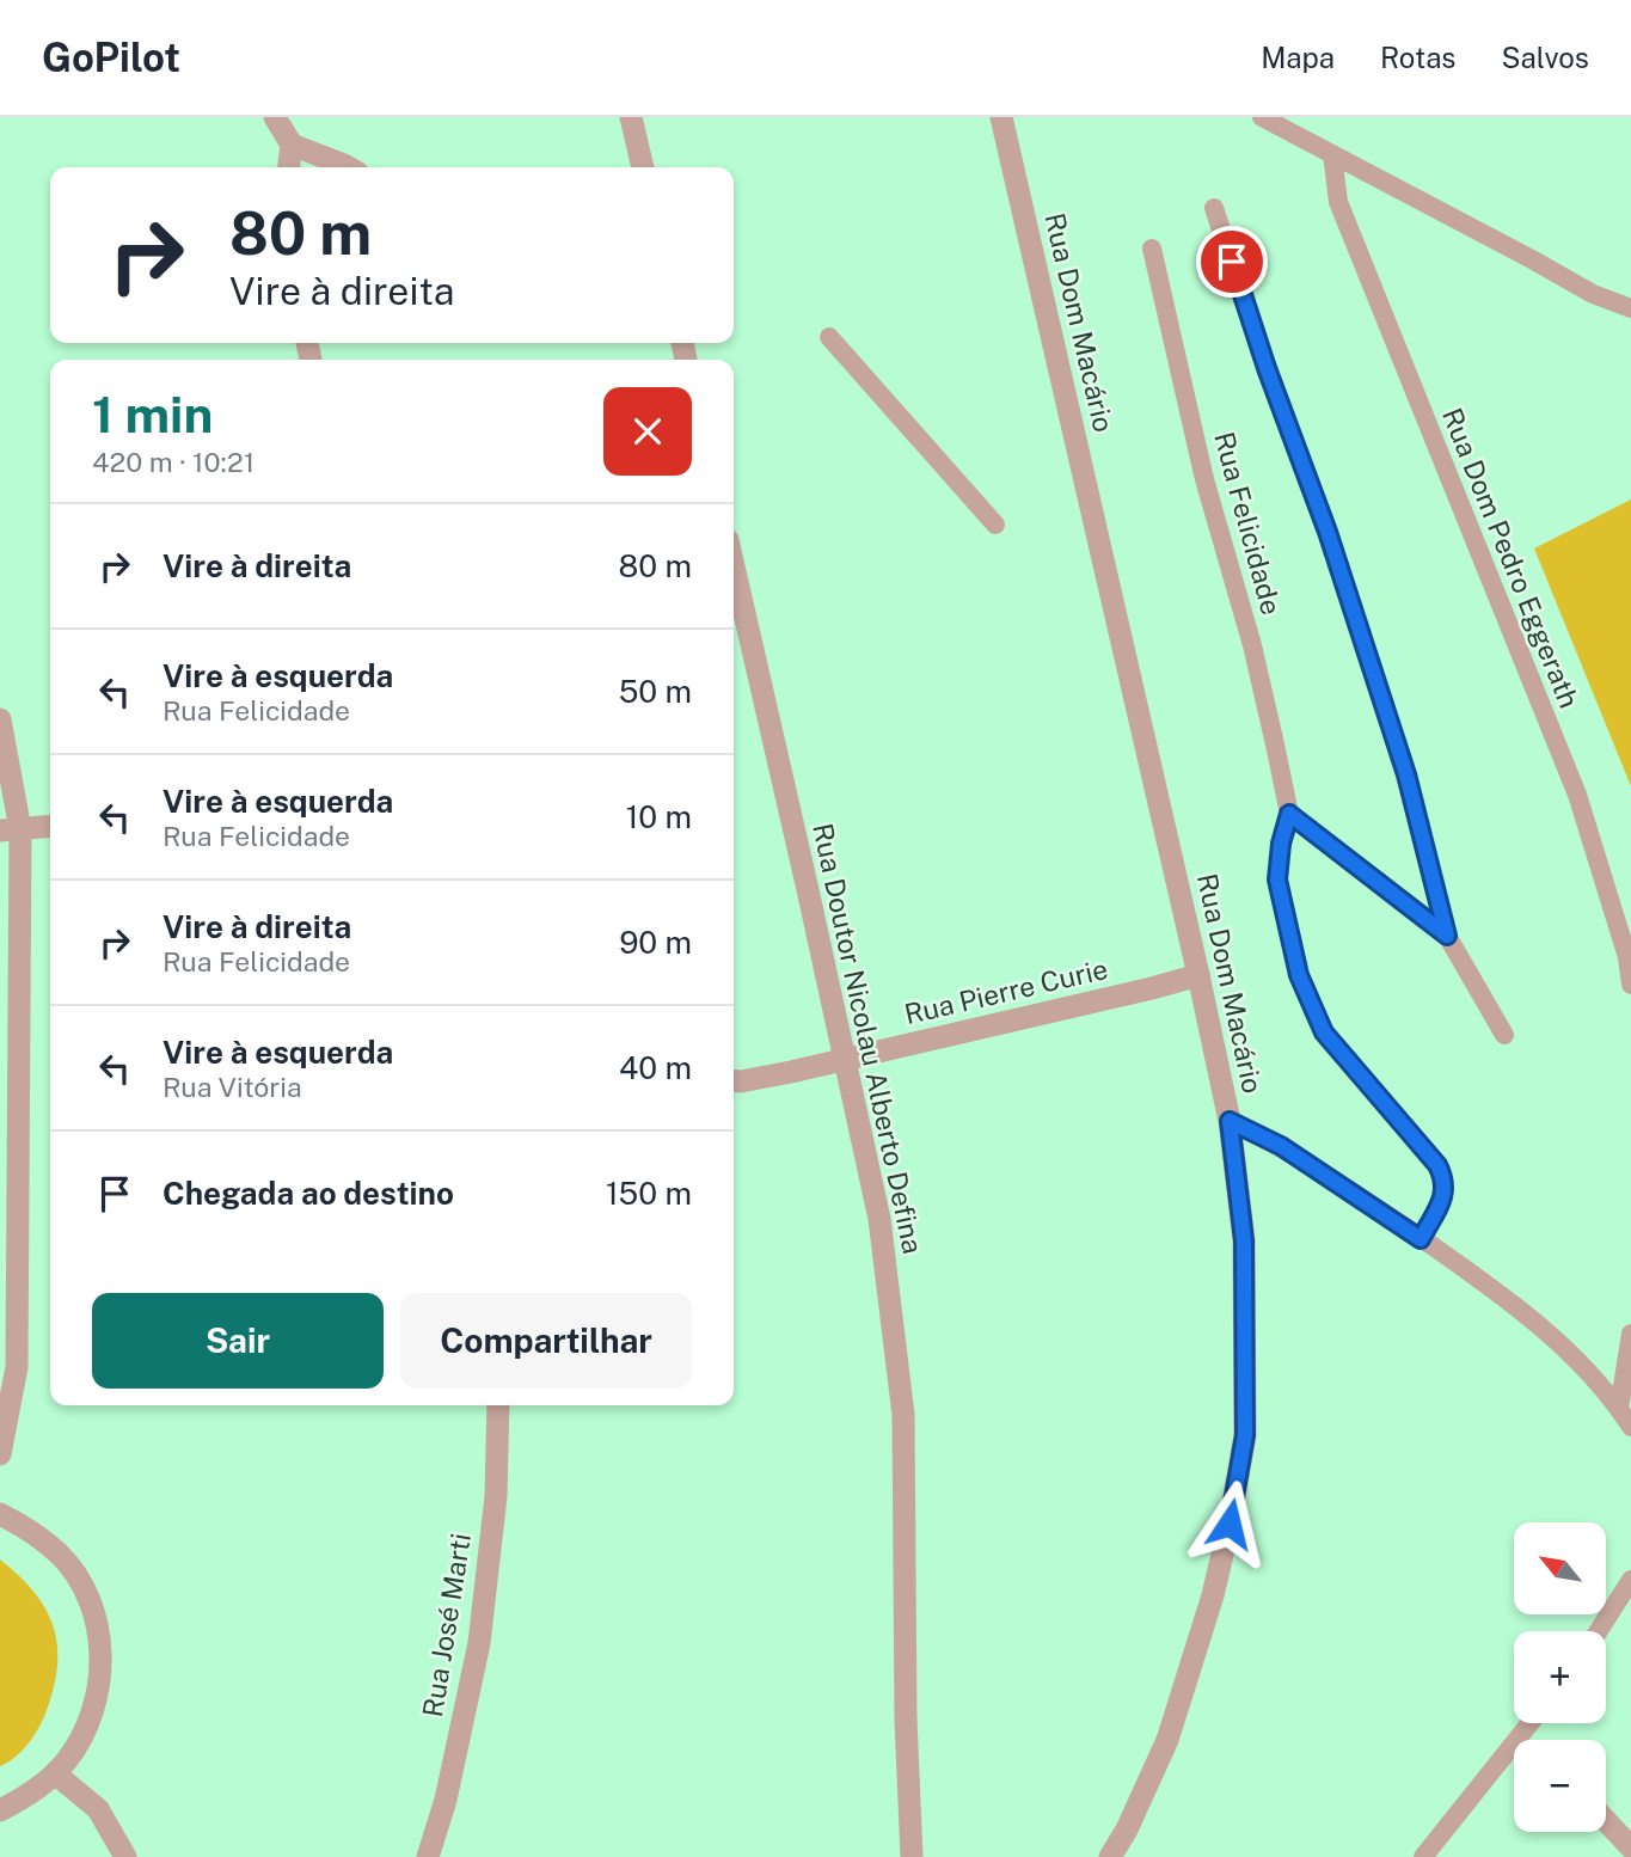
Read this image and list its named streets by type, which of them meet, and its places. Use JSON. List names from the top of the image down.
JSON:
{
  "streets": {
    "street": [
      "Rua Dom Macário",
      "Rua Pierre Curie",
      "Rua Doutor Nicolau Alberto Defina",
      "Rua José Marti"
    ],
    "lane": ["Rua Felicidade", "Rua Dom Pedro Eggerath"]
  },
  "crossings": [
    ["Rua Dom Macário", "Rua Pierre Curie"],
    ["Rua Pierre Curie", "Rua Doutor Nicolau Alberto Defina"]
  ],
  "north": "top left",
  "page": {
    "header": "GoPilot",
    "nav": ["Mapa", "Rotas", "Salvos"],
    "turn": ["80 m", "Vire à direita"],
    "heading": ["1 min", "420 m · 10:21"],
    "list": [
      {
        "name": "Vire à direita",
        "value": "80 m"
      },
      {
        "name": "Vire à esquerda",
        "note": "Rua Felicidade",
        "value": "50 m"
      },
      {
        "name": "Vire à esquerda",
        "note": "Rua Felicidade",
        "value": "10 m"
      },
      {
        "name": "Vire à direita",
        "note": "Rua Felicidade",
        "value": "90 m"
      },
      {
        "name": "Vire à esquerda",
        "note": "Rua Vitória",
        "value": "40 m"
      },
      {
        "name": "Chegada ao destino",
        "value": "150 m"
      }
    ],
    "buttons": ["Sair", "Compartilhar"],
    "map_buttons": ["+", "−"]
  }
}
